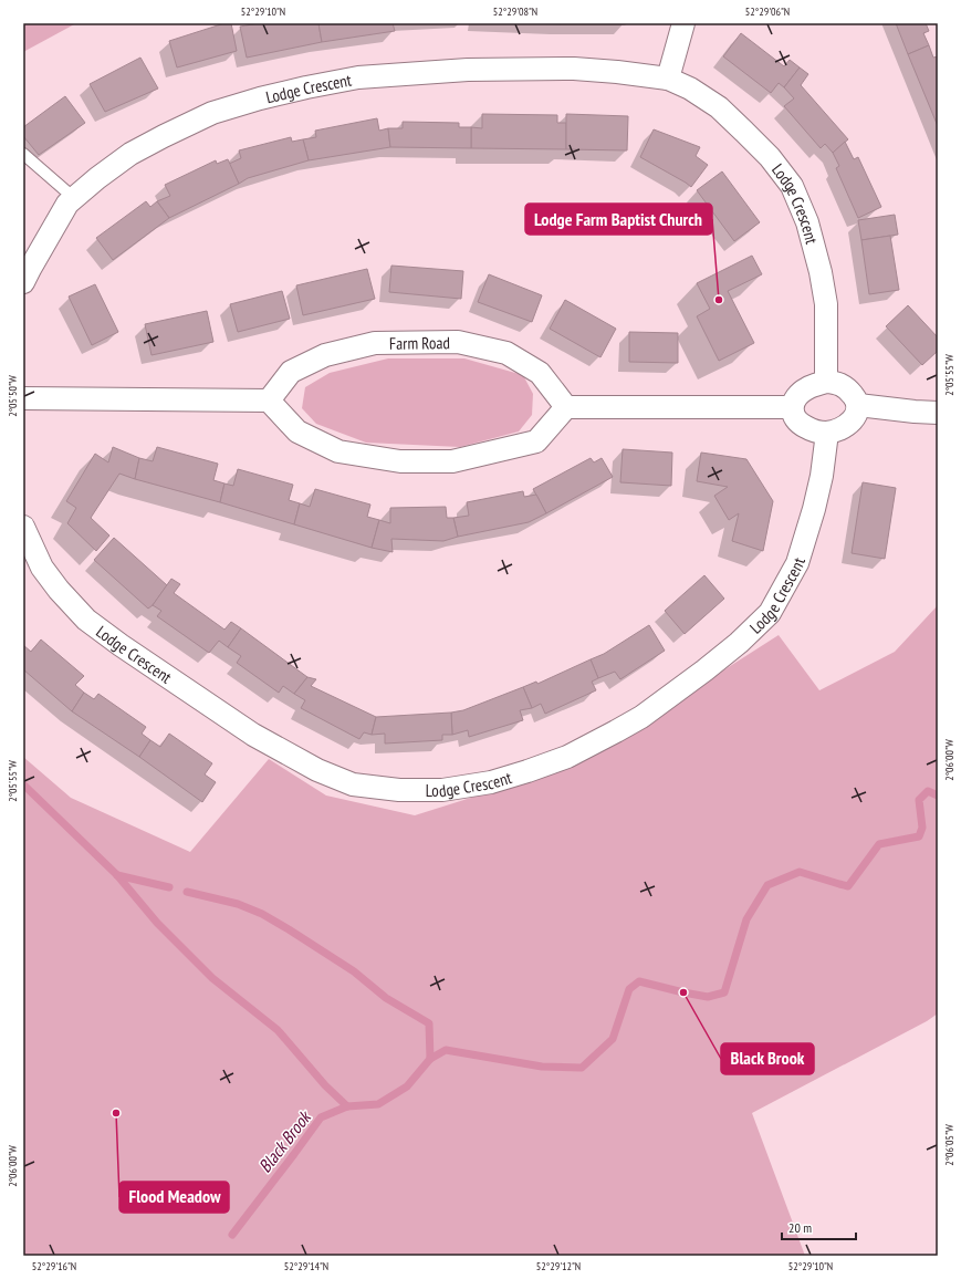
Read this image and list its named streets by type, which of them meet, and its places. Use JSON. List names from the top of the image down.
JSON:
{
  "streets": {
    "street": ["Lodge Crescent", "Farm Road"]
  },
  "water": ["Black Brook"],
  "places": ["Lodge Farm Baptist Church", "Black Brook", "Flood Meadow"],
  "scale_bar": "20 m",
  "coordinates": [
    "52°29'10\"N",
    "52°29'08\"N",
    "52°29'06\"N",
    "2°05'55\"W",
    "2°05'50\"W",
    "2°06'00\"W",
    "2°06'05\"W",
    "52°29'16\"N",
    "52°29'14\"N",
    "52°29'12\"N"
  ]
}
